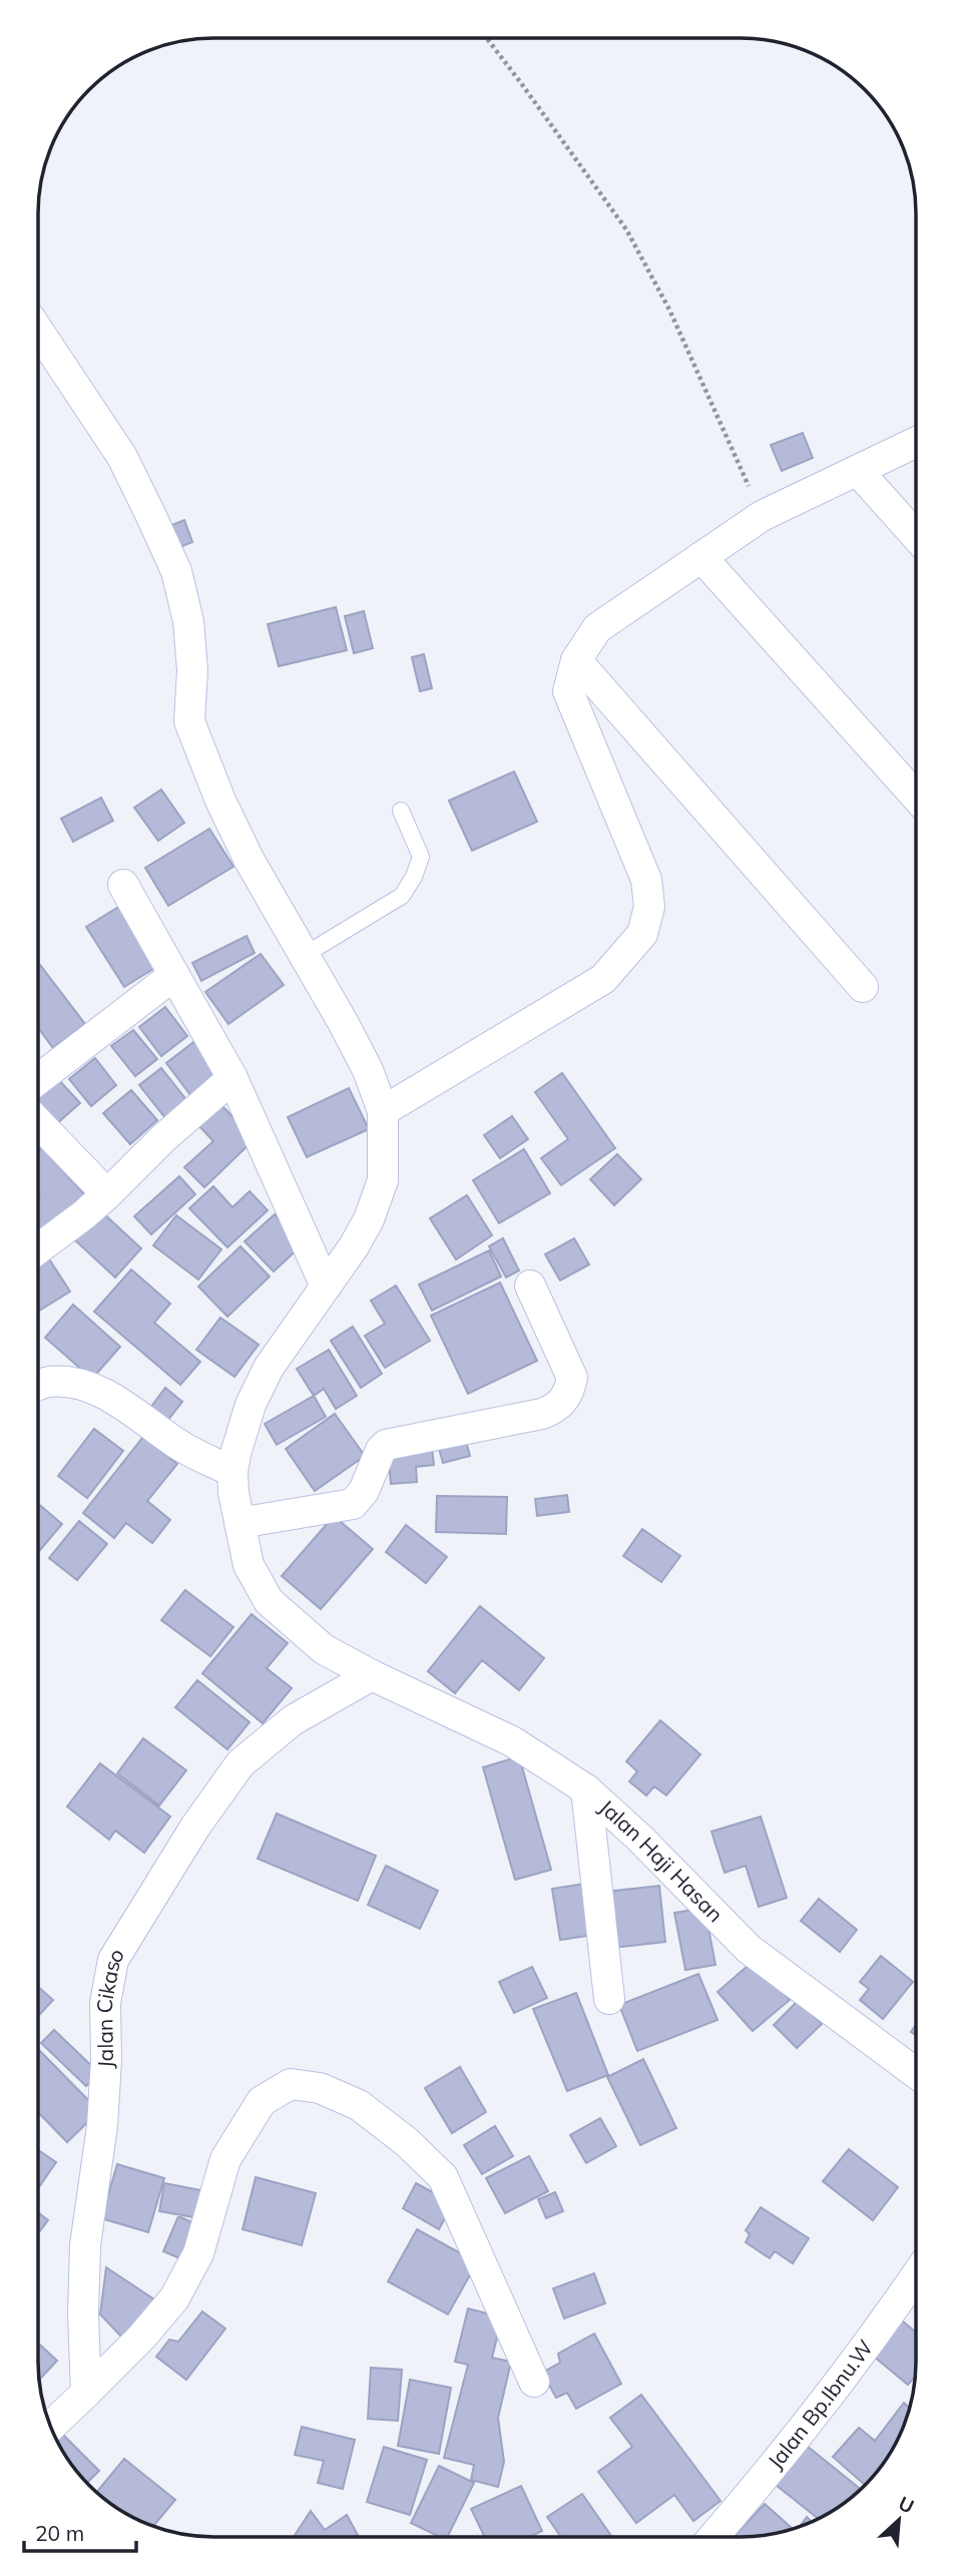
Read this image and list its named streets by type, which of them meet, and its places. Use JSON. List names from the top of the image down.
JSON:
{
  "streets": {
    "street": ["Jalan Haji Hasan", "Jalan Cikaso", "Jalan Bp.Ibnu.W"]
  },
  "crossings": [
    ["Jalan Haji Hasan", "Jalan Cikaso"]
  ],
  "scale_bar": "20 m",
  "north": "top right"
}
